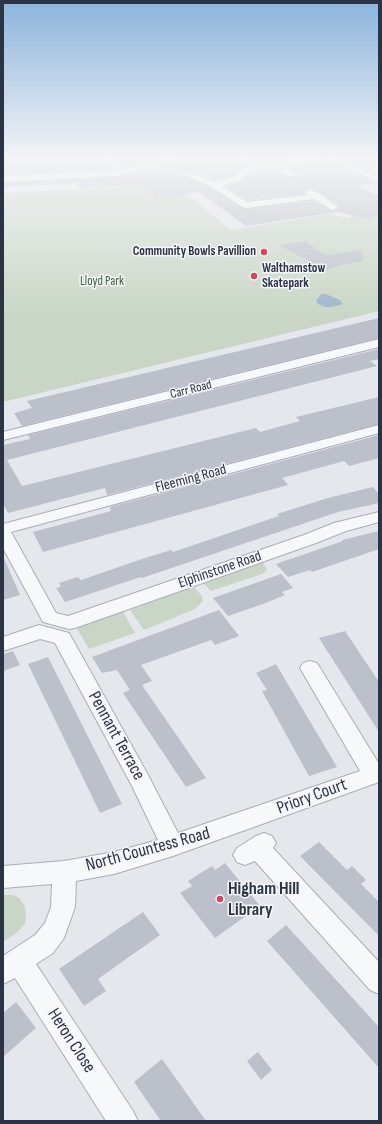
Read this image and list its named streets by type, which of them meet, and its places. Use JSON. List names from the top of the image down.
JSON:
{
  "streets": {
    "street": [
      "Carr Road",
      "Fleeming Road",
      "Elphinstone Road",
      "Pennant Terrace",
      "Priory Court",
      "North Countess Road",
      "Heron Close"
    ]
  },
  "crossings": [
    ["Fleeming Road", "Pennant Terrace"],
    ["Elphinstone Road", "Pennant Terrace"],
    ["Pennant Terrace", "North Countess Road"],
    ["Priory Court", "North Countess Road"]
  ],
  "parks": ["Lloyd Park"],
  "places": ["Community Bowls Pavillion", "Walthamstow Skatepark", "Higham Hill Library"]
}
